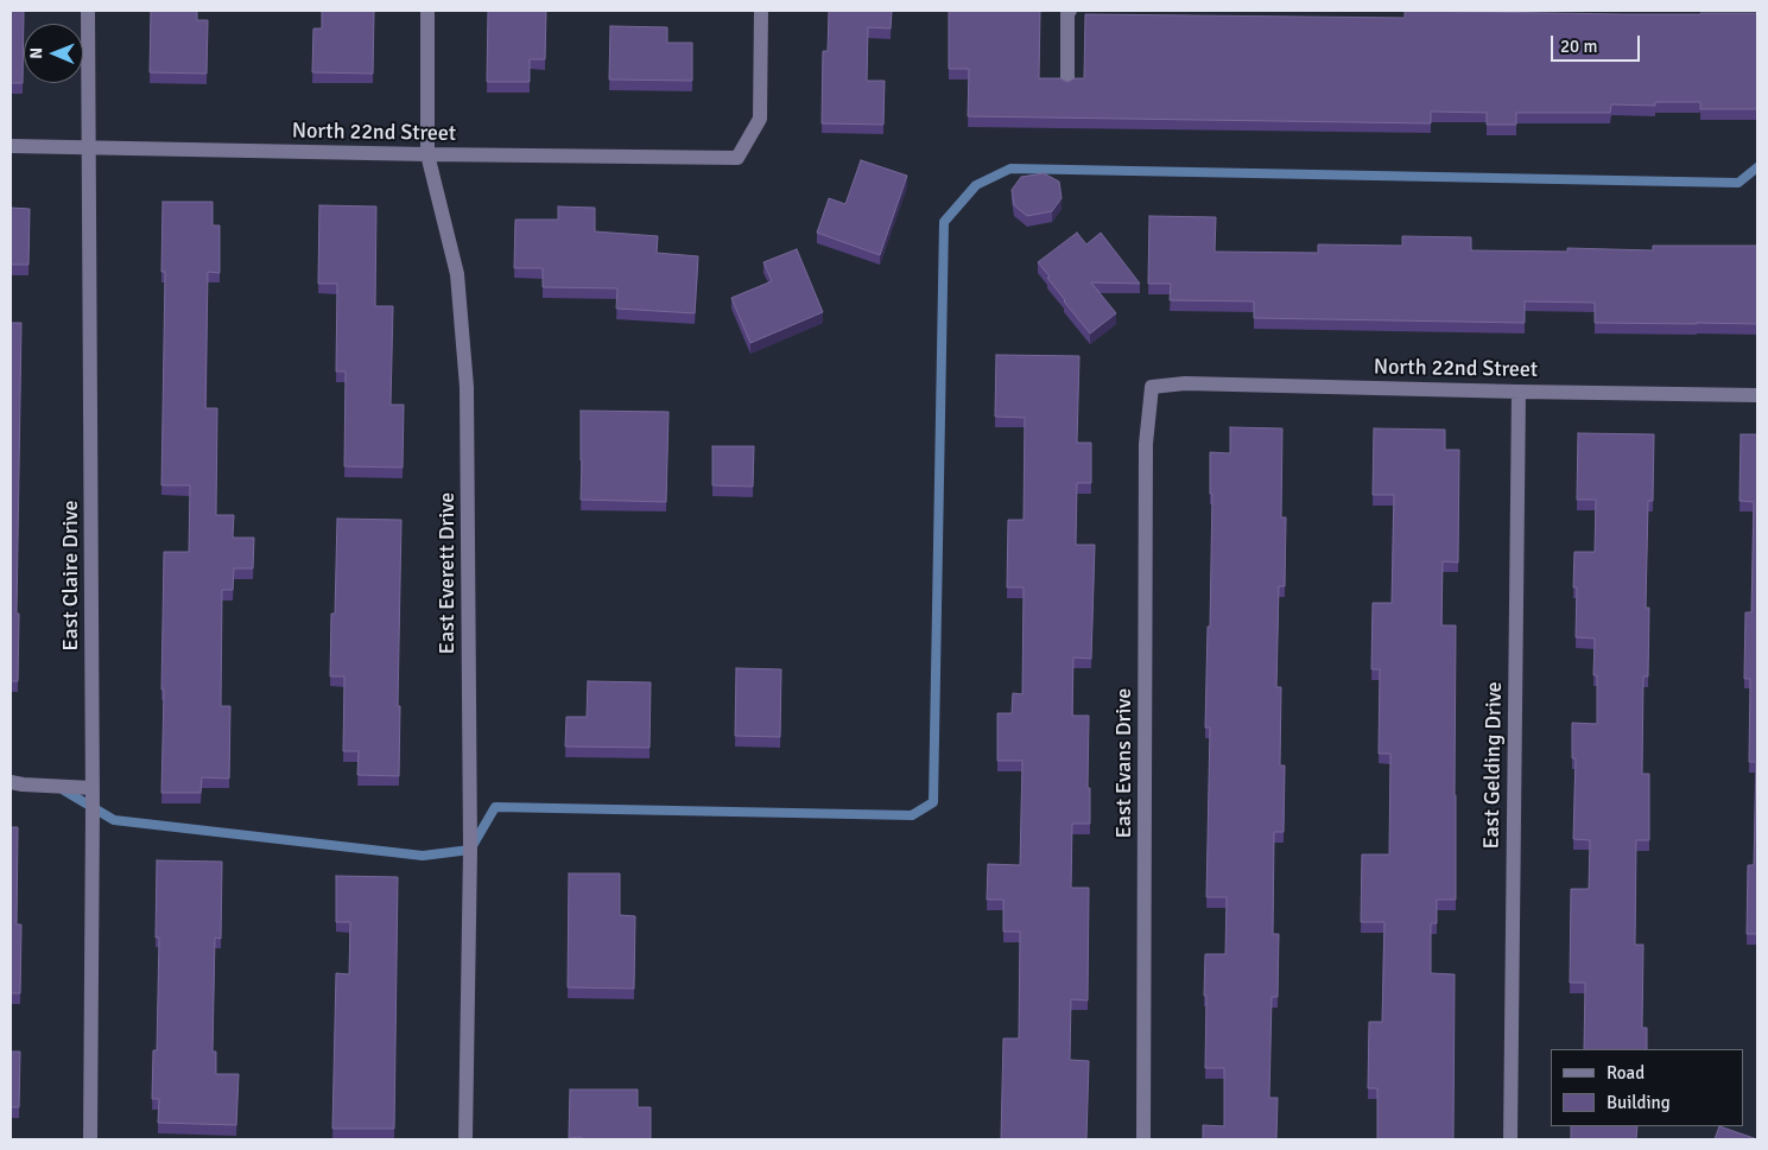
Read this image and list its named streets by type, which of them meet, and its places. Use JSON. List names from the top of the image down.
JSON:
{
  "streets": {
    "street": [
      "North 22nd Street",
      "East Everett Drive",
      "East Claire Drive",
      "East Evans Drive",
      "East Gelding Drive"
    ]
  },
  "crossings": [
    ["North 22nd Street", "East Everett Drive"],
    ["North 22nd Street", "East Claire Drive"],
    ["North 22nd Street", "East Evans Drive"],
    ["North 22nd Street", "East Gelding Drive"]
  ],
  "legend": ["Road", "Building"],
  "scale_bar": "20 m",
  "north": "left"
}
